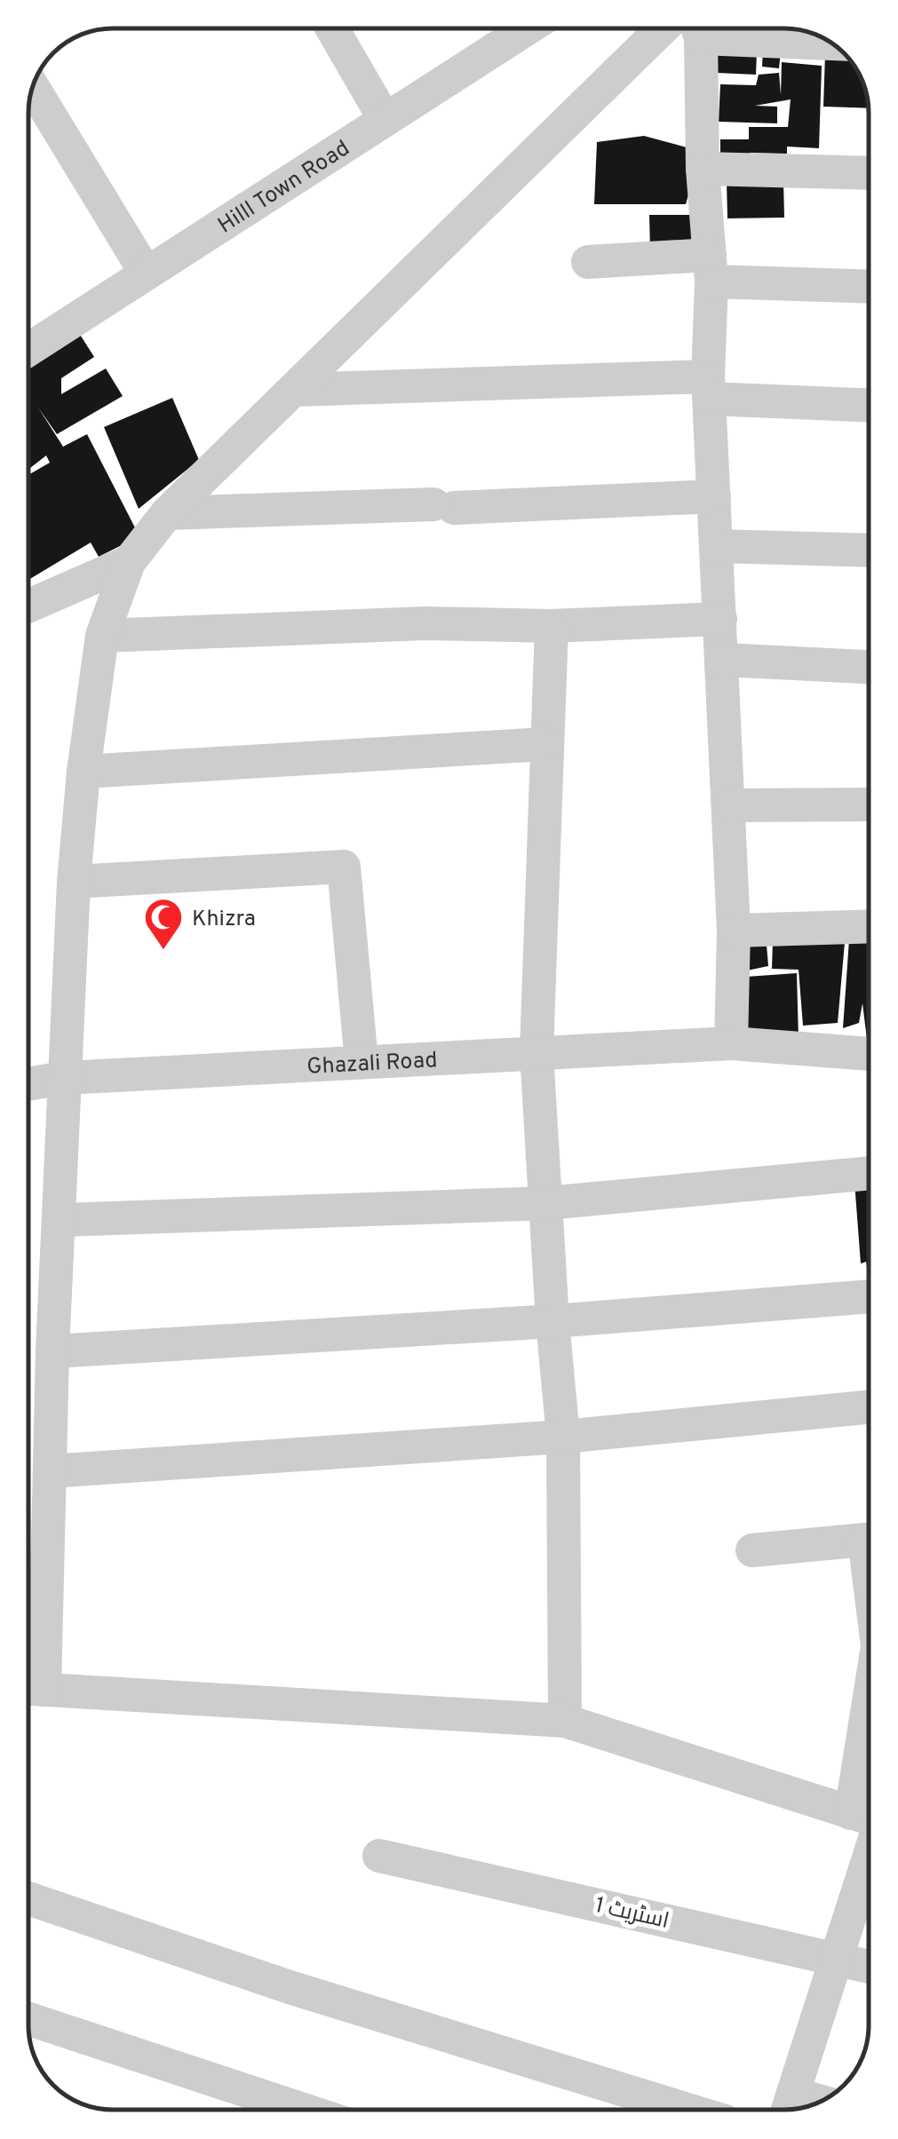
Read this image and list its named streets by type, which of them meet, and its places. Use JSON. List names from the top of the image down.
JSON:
{
  "streets": {
    "street": ["Hilll Town Road", "Ghazali Road", "اسٹریٹ 1"]
  },
  "places": {
    "mosque": ["Khizra"]
  }
}
